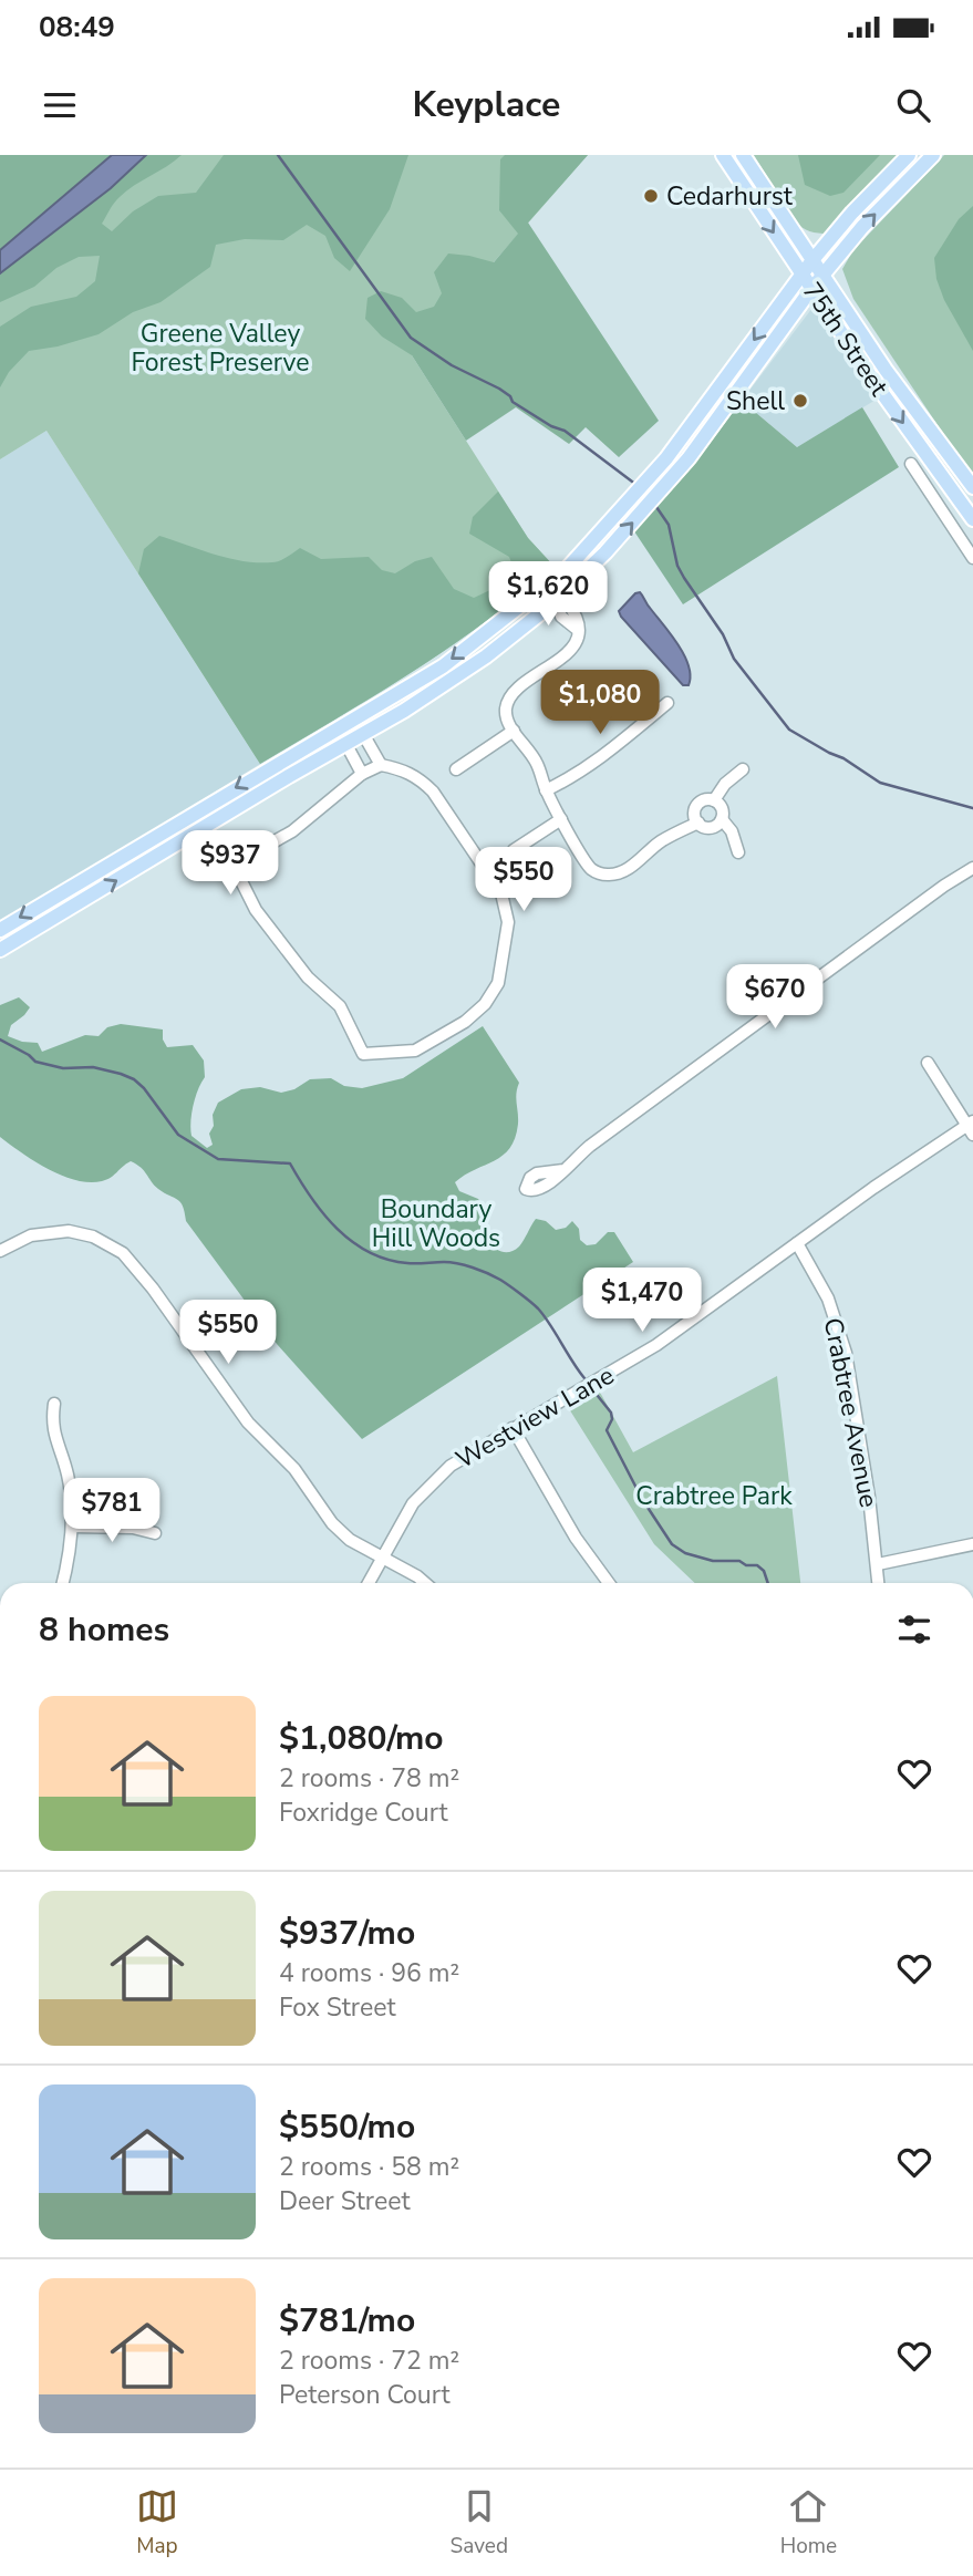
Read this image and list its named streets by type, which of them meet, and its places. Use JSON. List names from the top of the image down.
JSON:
{
  "streets": {
    "main road": ["75th Street"],
    "street": ["Crabtree Avenue", "Westview Lane"]
  },
  "crossings": [
    ["Crabtree Avenue", "Westview Lane"]
  ],
  "parks": ["Greene Valley Forest Preserve", "Boundary Hill Woods", "Crabtree Park"],
  "places": ["Cedarhurst", "Shell"],
  "page": {
    "status": "08:49",
    "header": "Keyplace",
    "price": [
      "$1,620",
      "$1,080",
      "$937",
      "$550",
      "$670",
      "$1,470",
      "$550",
      "$781"
    ],
    "heading": "8 homes",
    "list": [
      {
        "name": "$1,080/mo",
        "note": "2 rooms · 78 m² · Foxridge Court"
      },
      {
        "name": "$937/mo",
        "note": "4 rooms · 96 m² · Fox Street"
      },
      {
        "name": "$550/mo",
        "note": "2 rooms · 58 m² · Deer Street"
      },
      {
        "name": "$781/mo",
        "note": "2 rooms · 72 m² · Peterson Court"
      }
    ],
    "tabs": ["Map", "Saved", "Home"]
  }
}
